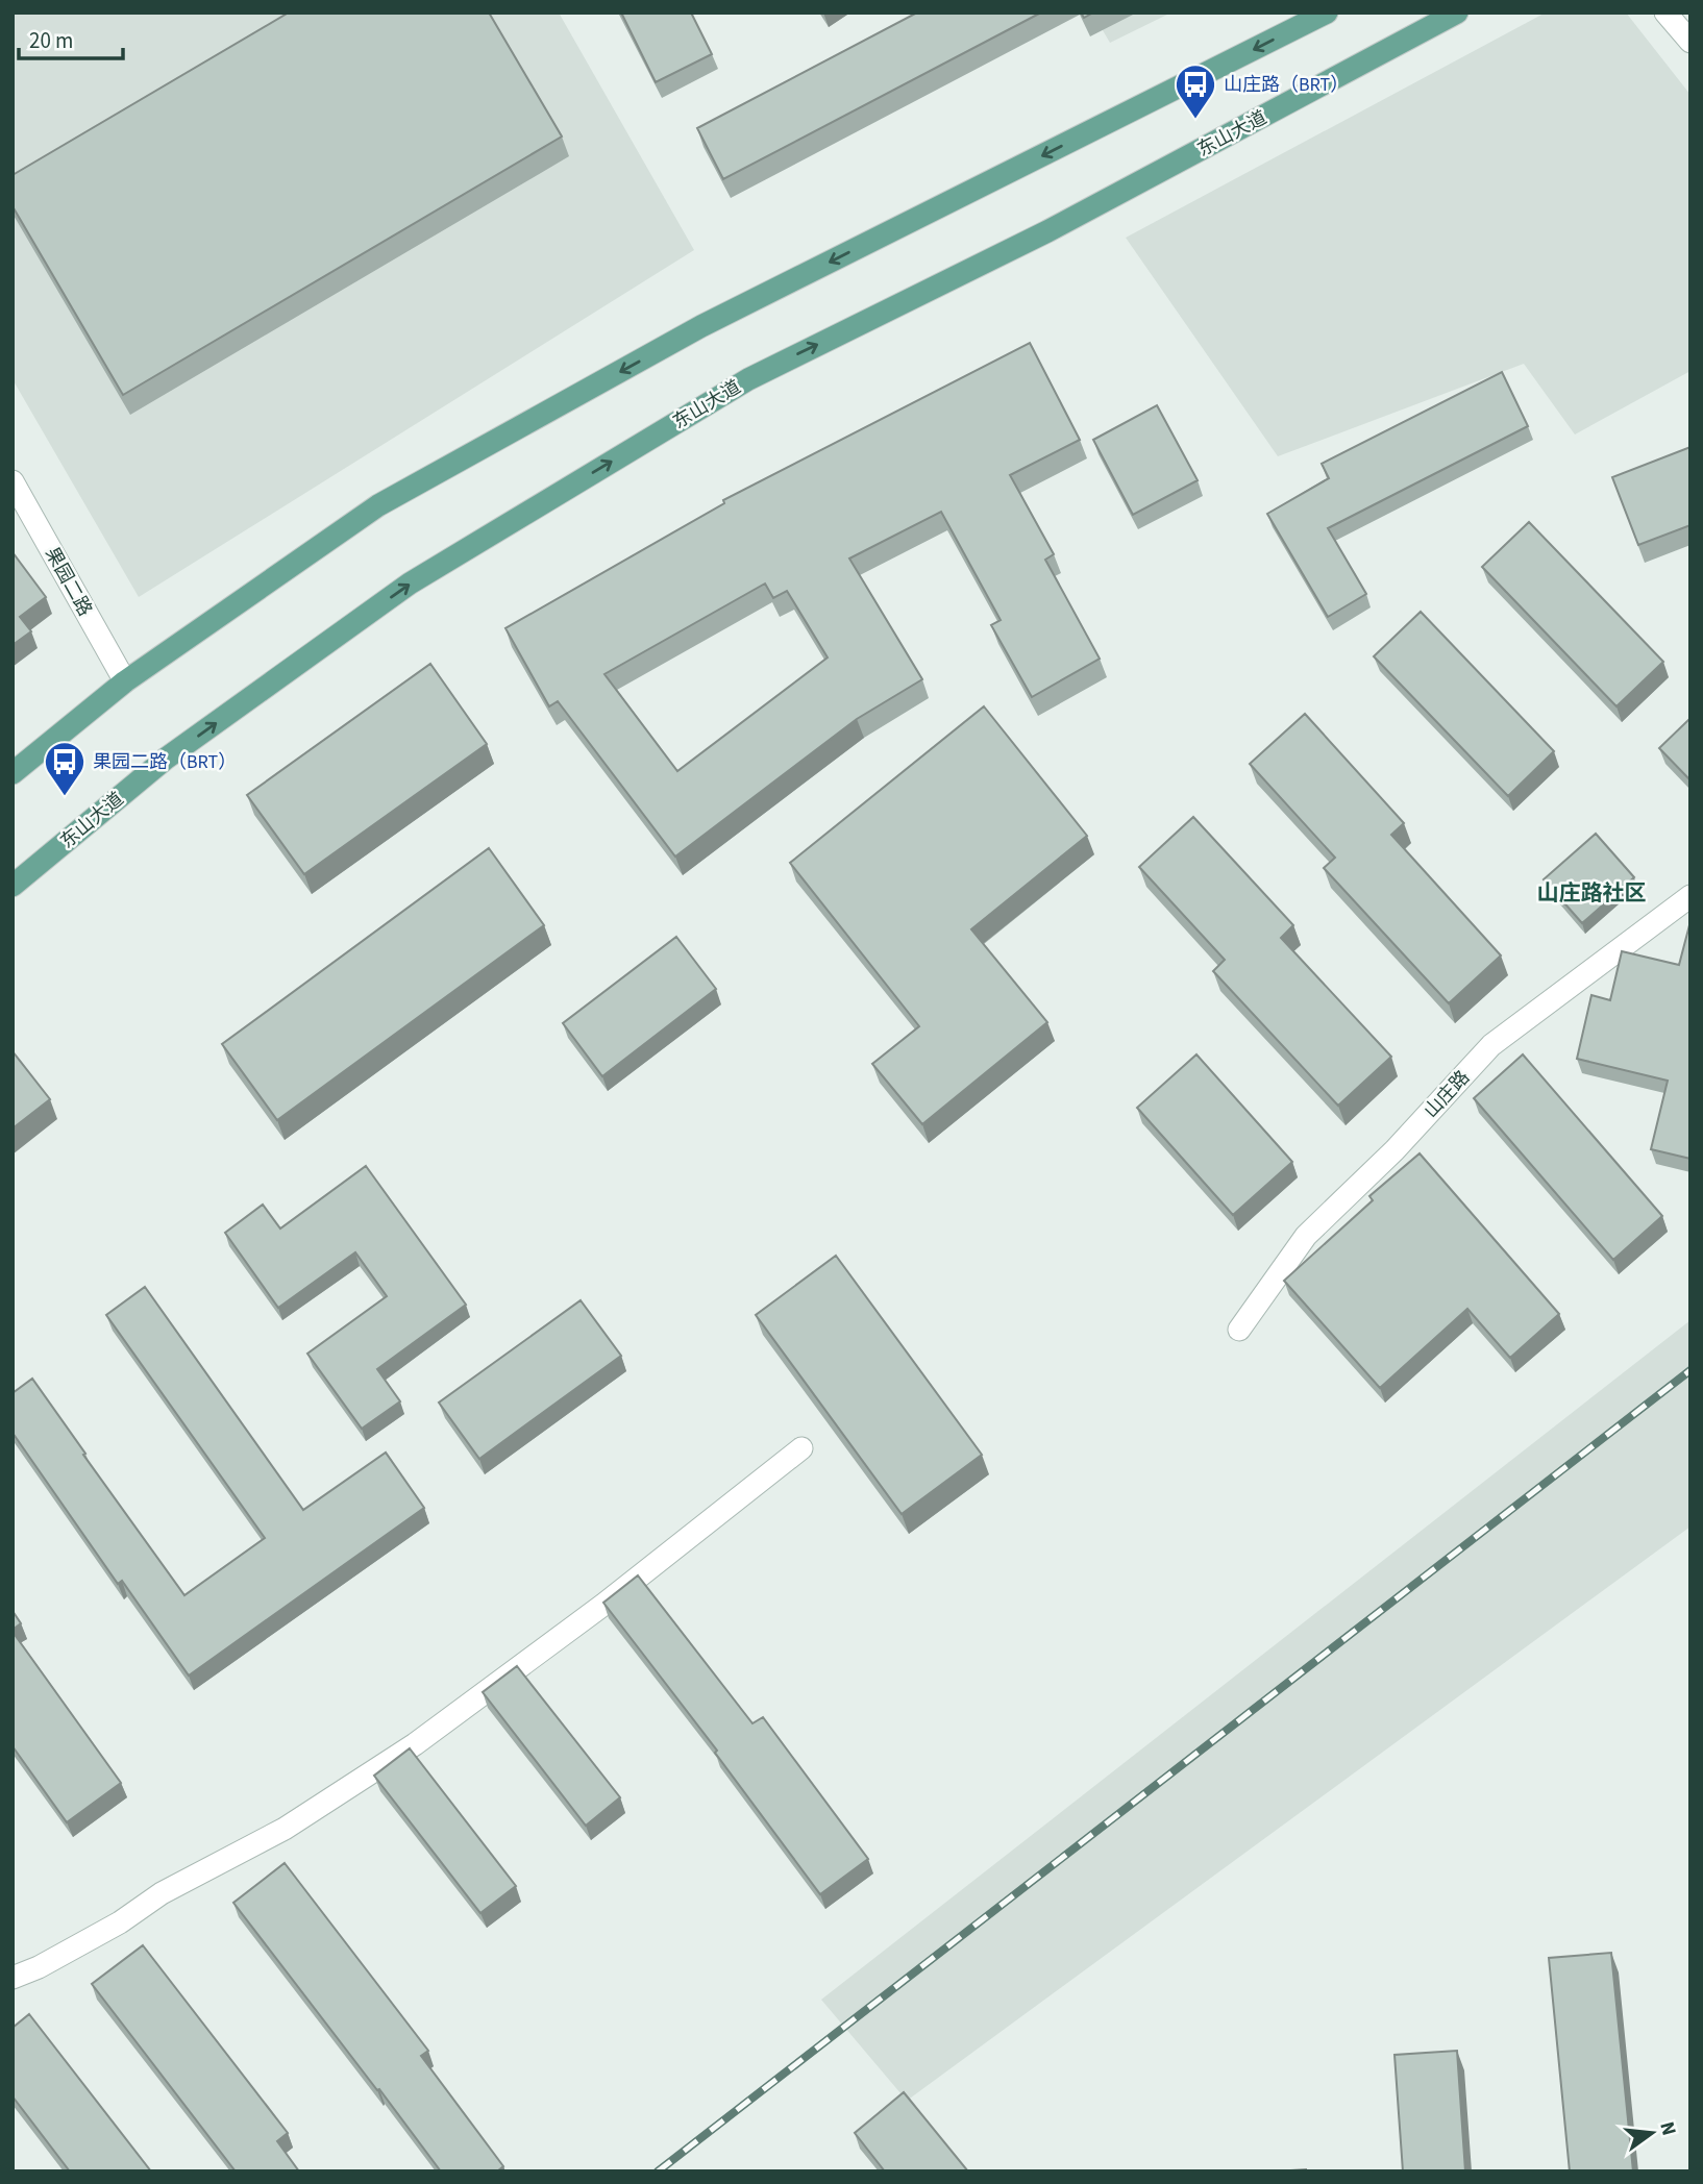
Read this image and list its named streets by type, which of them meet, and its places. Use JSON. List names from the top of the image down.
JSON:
{
  "streets": {
    "main road": ["东山大道"],
    "street": ["果园二路", "山庄路"]
  },
  "districts": ["山庄路社区"],
  "places": {
    "bus stop": ["山庄路（BRT）", "果园二路（BRT）"]
  },
  "scale_bar": "20 m",
  "north": "right"
}
